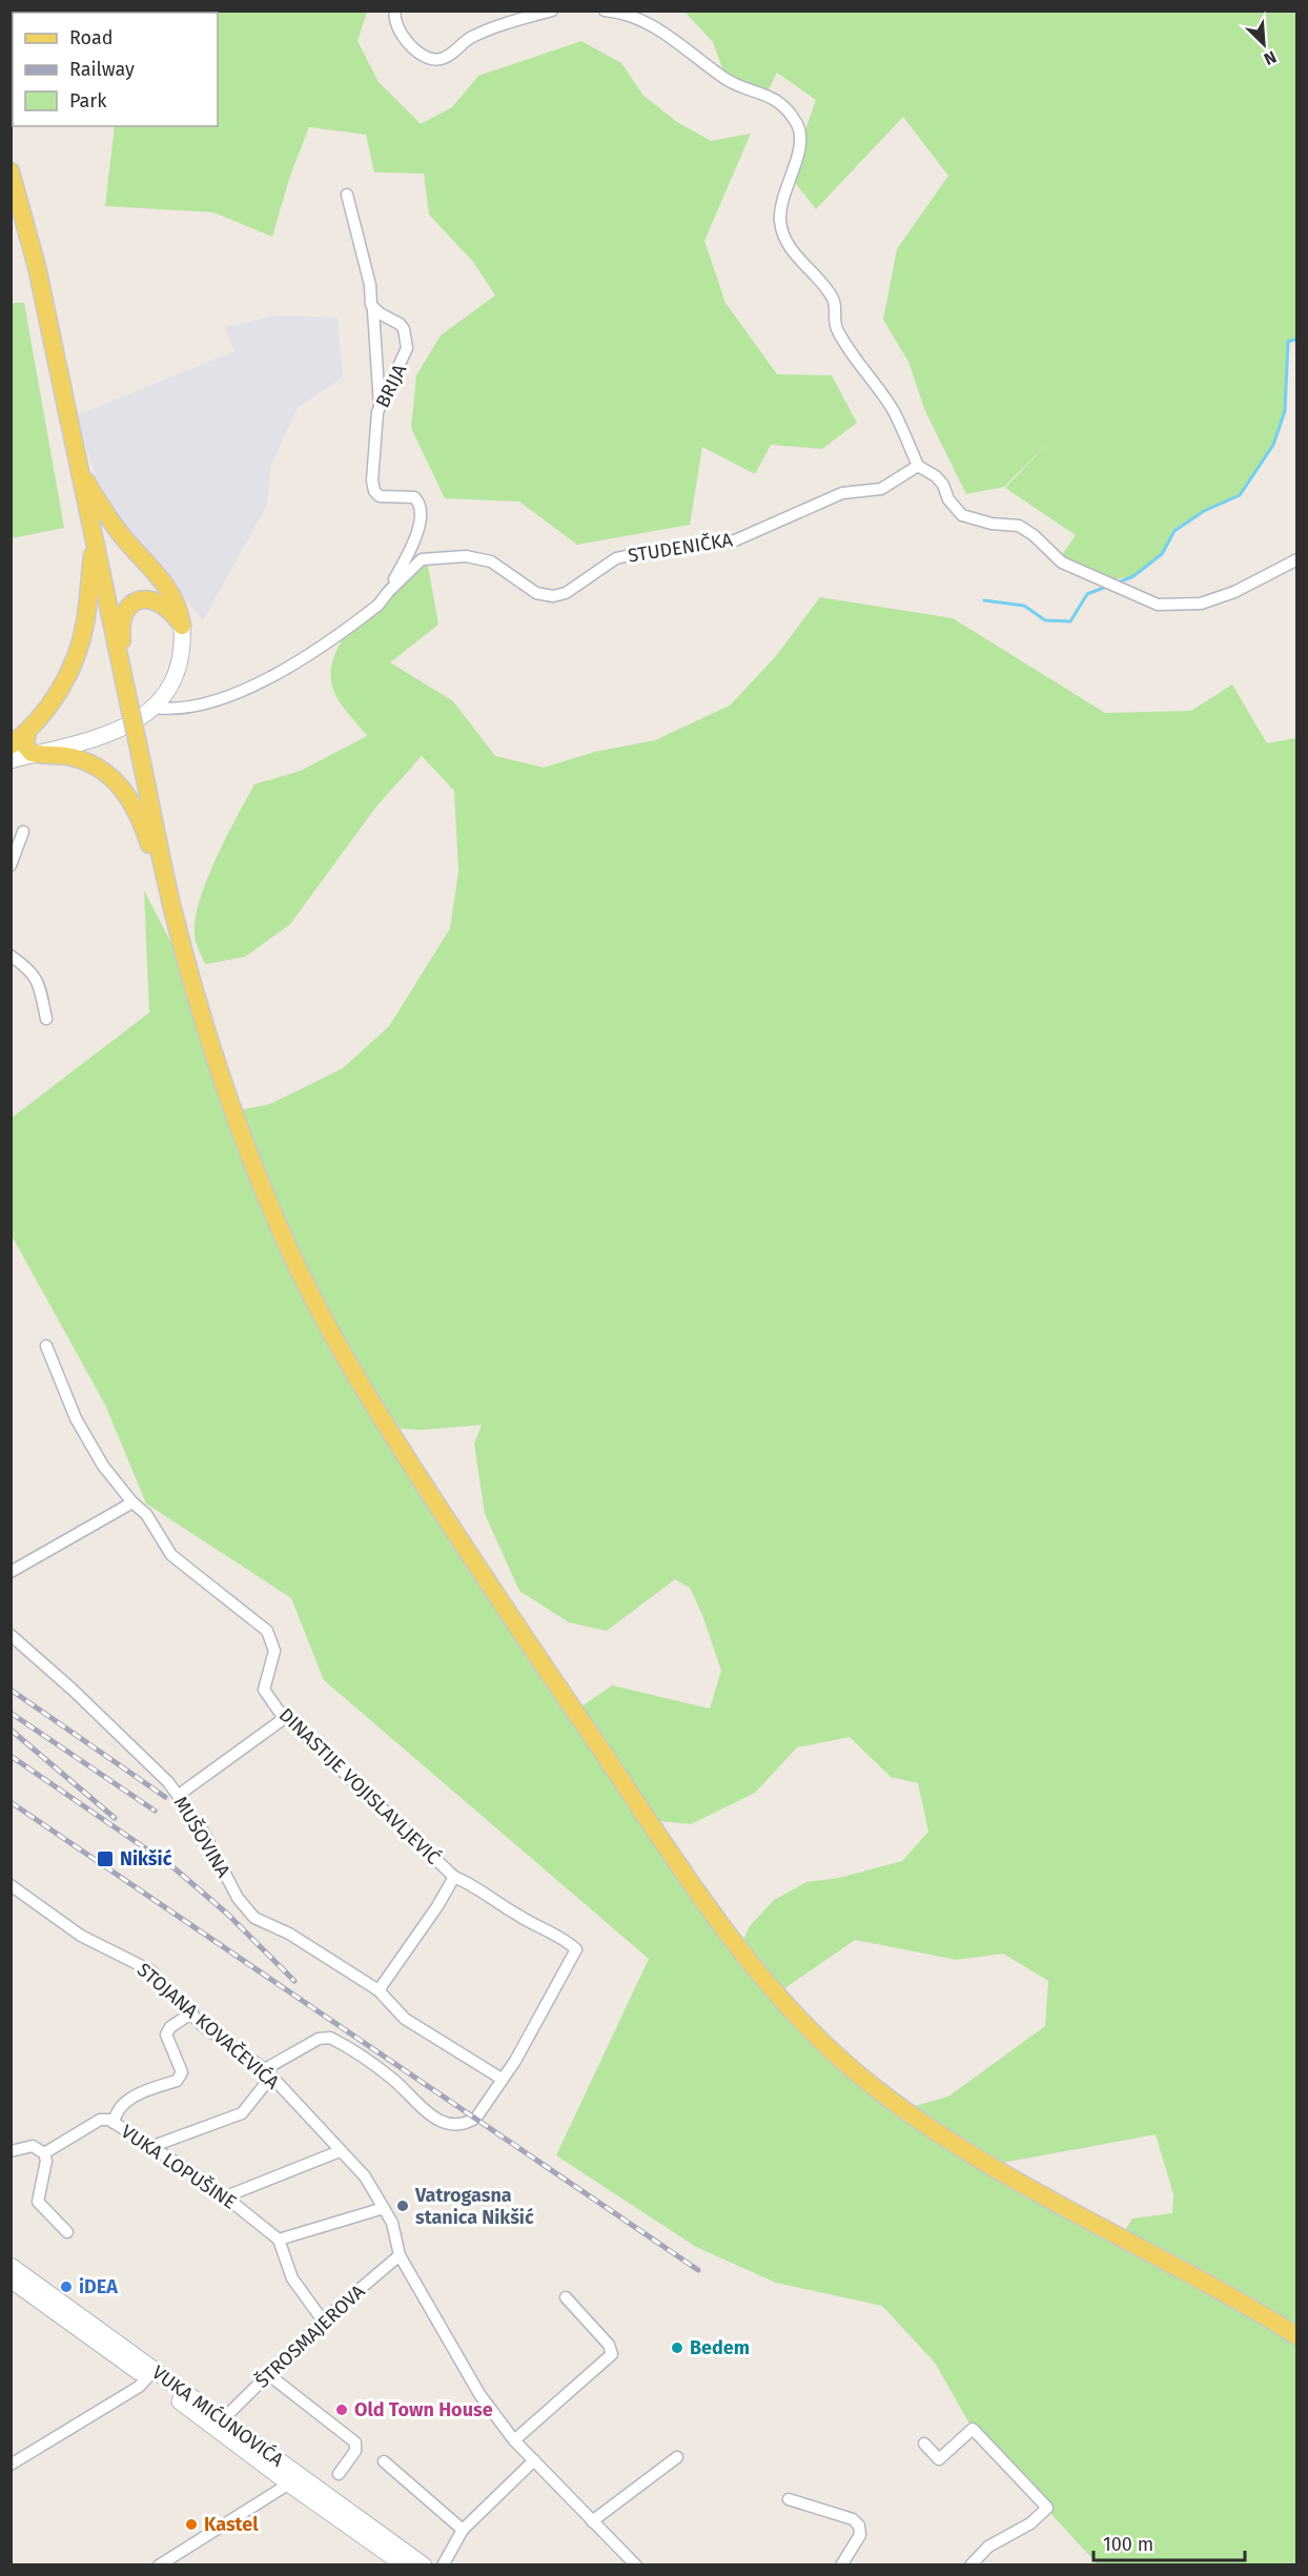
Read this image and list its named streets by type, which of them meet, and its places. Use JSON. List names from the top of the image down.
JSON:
{
  "streets": {
    "main road": ["VUKA MIĆUNOVIĆA"],
    "street": [
      "BRIJA",
      "STUDENIČKA",
      "DINASTIJE VOJISLAVLJEVIĆ",
      "MUŠOVINA",
      "STOJANA KOVAČEVIĆA",
      "VUKA LOPUŠINE",
      "ŠTROSMAJEROVA"
    ]
  },
  "crossings": [
    ["BRIJA", "STUDENIČKA"],
    ["DINASTIJE VOJISLAVLJEVIĆ", "MUŠOVINA"],
    ["STOJANA KOVAČEVIĆA", "ŠTROSMAJEROVA"],
    ["ŠTROSMAJEROVA", "VUKA MIĆUNOVIĆA"]
  ],
  "places": {
    "transit": ["Nikšić"],
    "other": [
      "Vatrogasna stanica Nikšić",
      "iDEA",
      "Bedem",
      "Old Town House",
      "Kastel"
    ]
  },
  "legend": ["Road", "Railway", "Park"],
  "scale_bar": "100 m",
  "north": "bottom right"
}
